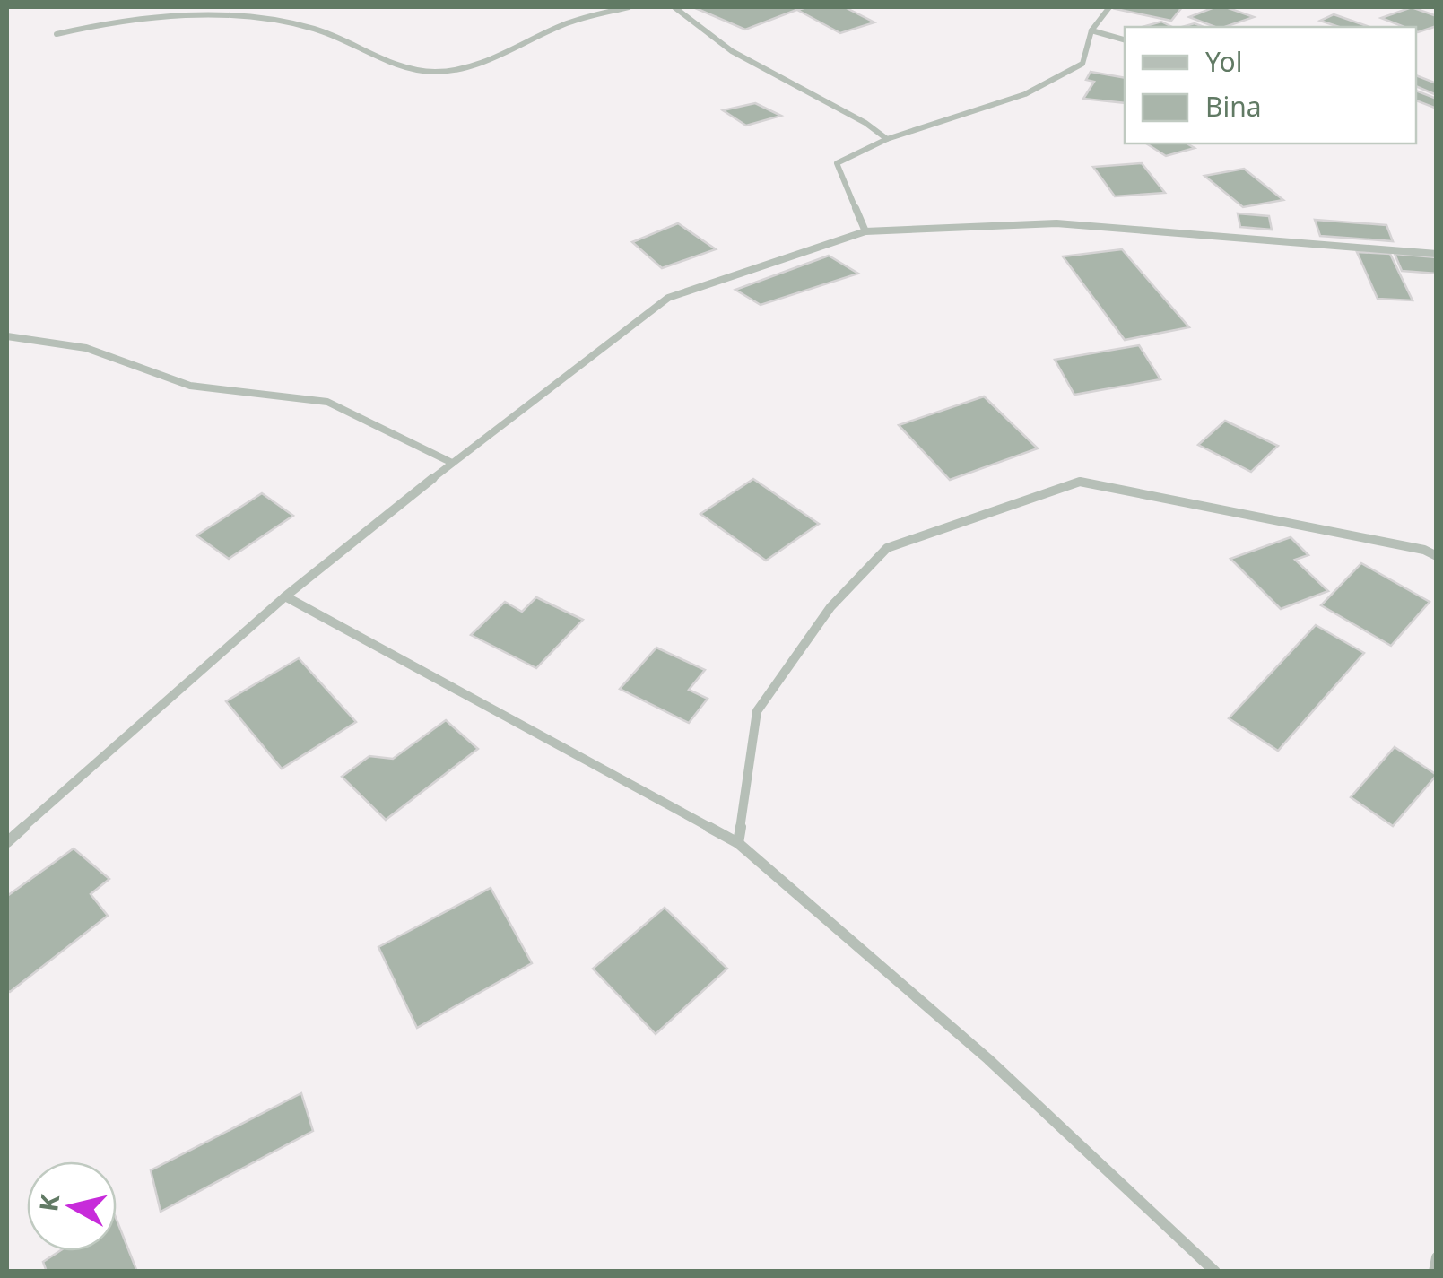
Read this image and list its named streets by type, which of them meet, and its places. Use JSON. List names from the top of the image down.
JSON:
{
  "legend": ["Yol", "Bina"],
  "north": "left"
}
